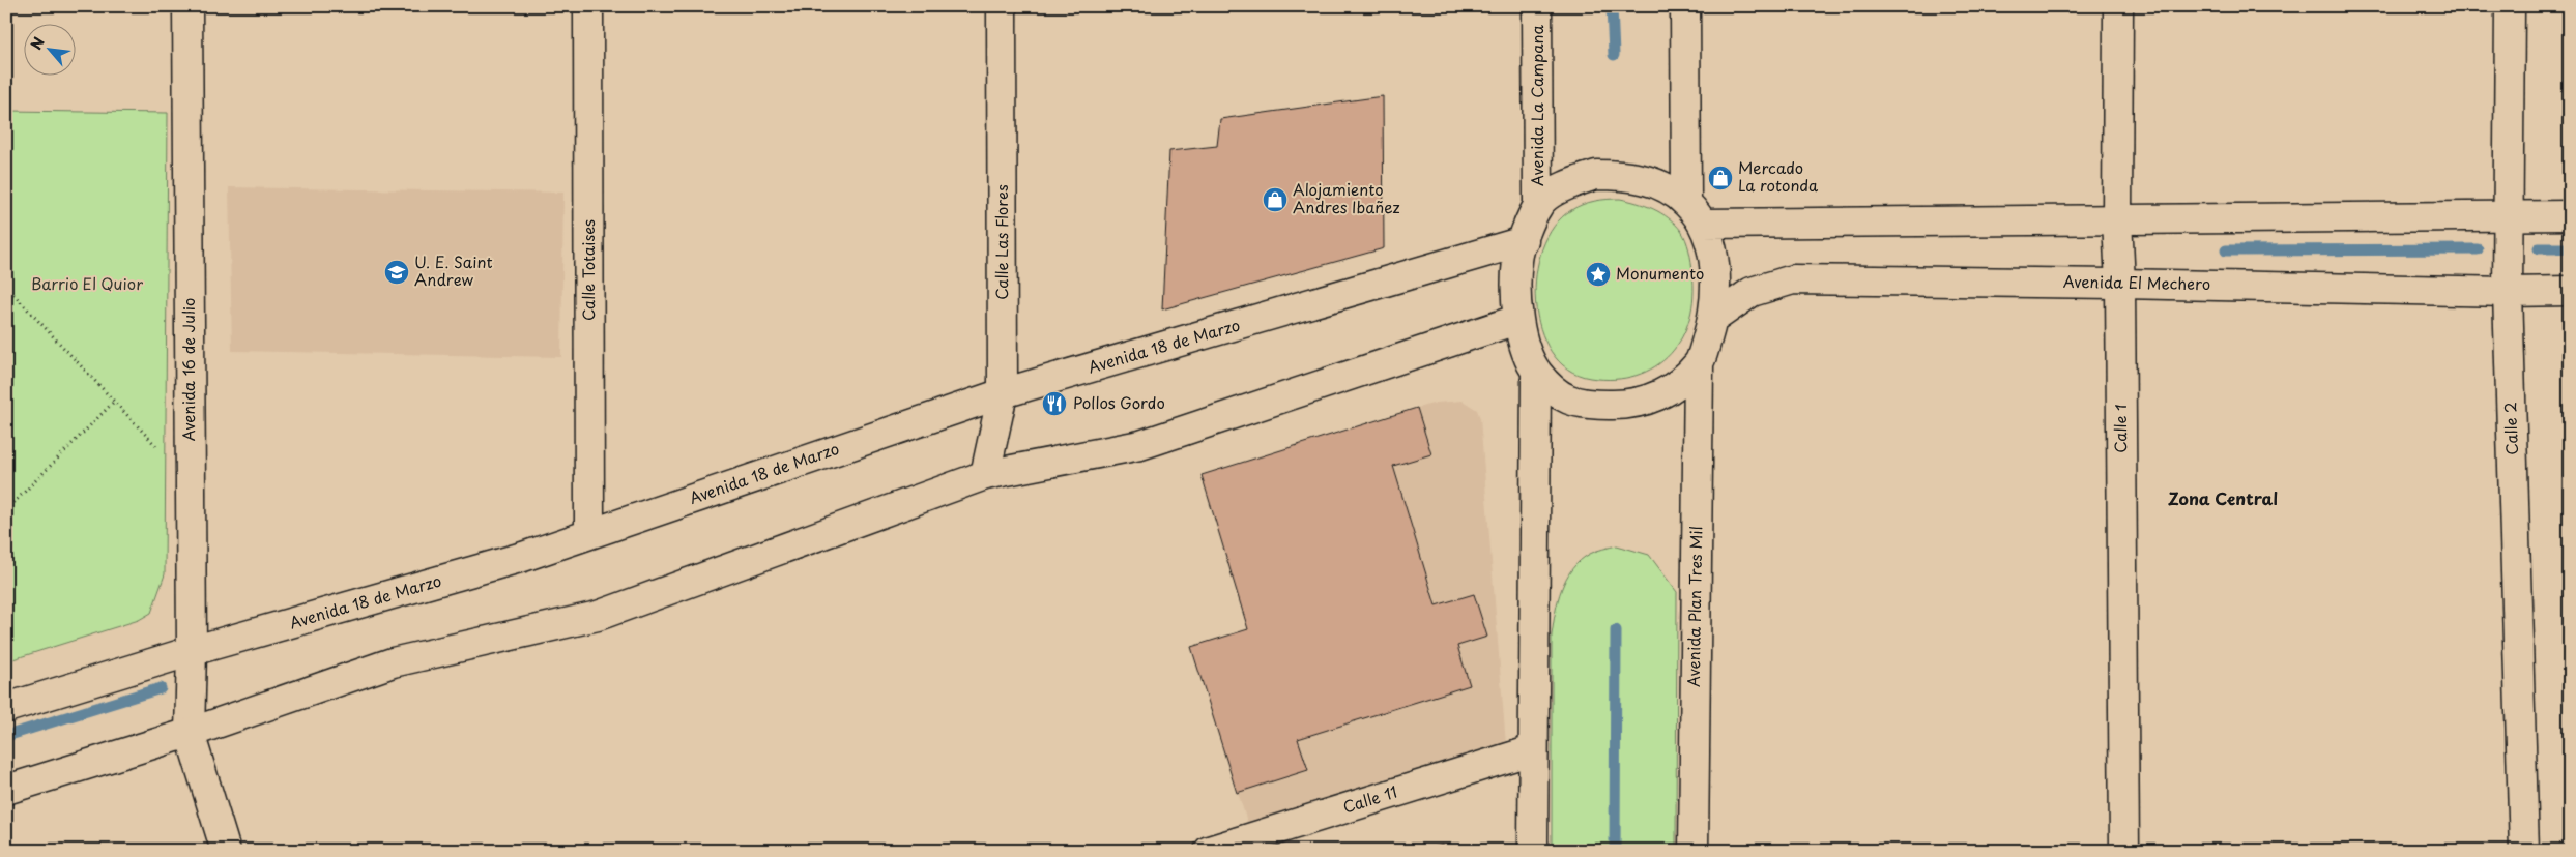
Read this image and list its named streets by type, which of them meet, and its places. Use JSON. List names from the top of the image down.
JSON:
{
  "streets": {
    "street": [
      "Avenida La Campana",
      "Calle Las Flores",
      "Calle Totaises",
      "Avenida El Mechero",
      "Avenida 18 de Marzo",
      "Avenida 16 de Julio",
      "Calle 1",
      "Calle 2",
      "Avenida Plan Tres Mil",
      "Calle 11"
    ]
  },
  "crossings": [
    ["Calle Las Flores", "Avenida 18 de Marzo"],
    ["Calle Totaises", "Avenida 18 de Marzo"],
    ["Avenida El Mechero", "Calle 1"],
    ["Avenida El Mechero", "Calle 2"],
    ["Avenida 18 de Marzo", "Avenida 16 de Julio"]
  ],
  "districts": ["Zona Central"],
  "parks": ["Barrio El Quior"],
  "places": {
    "shop": ["Mercado La rotonda", "Alojamiento Andres Ibañez"],
    "school or university": ["U. E. Saint Andrew"],
    "place": ["Monumento"],
    "restaurant": ["Pollos Gordo"]
  },
  "north": "top left"
}
